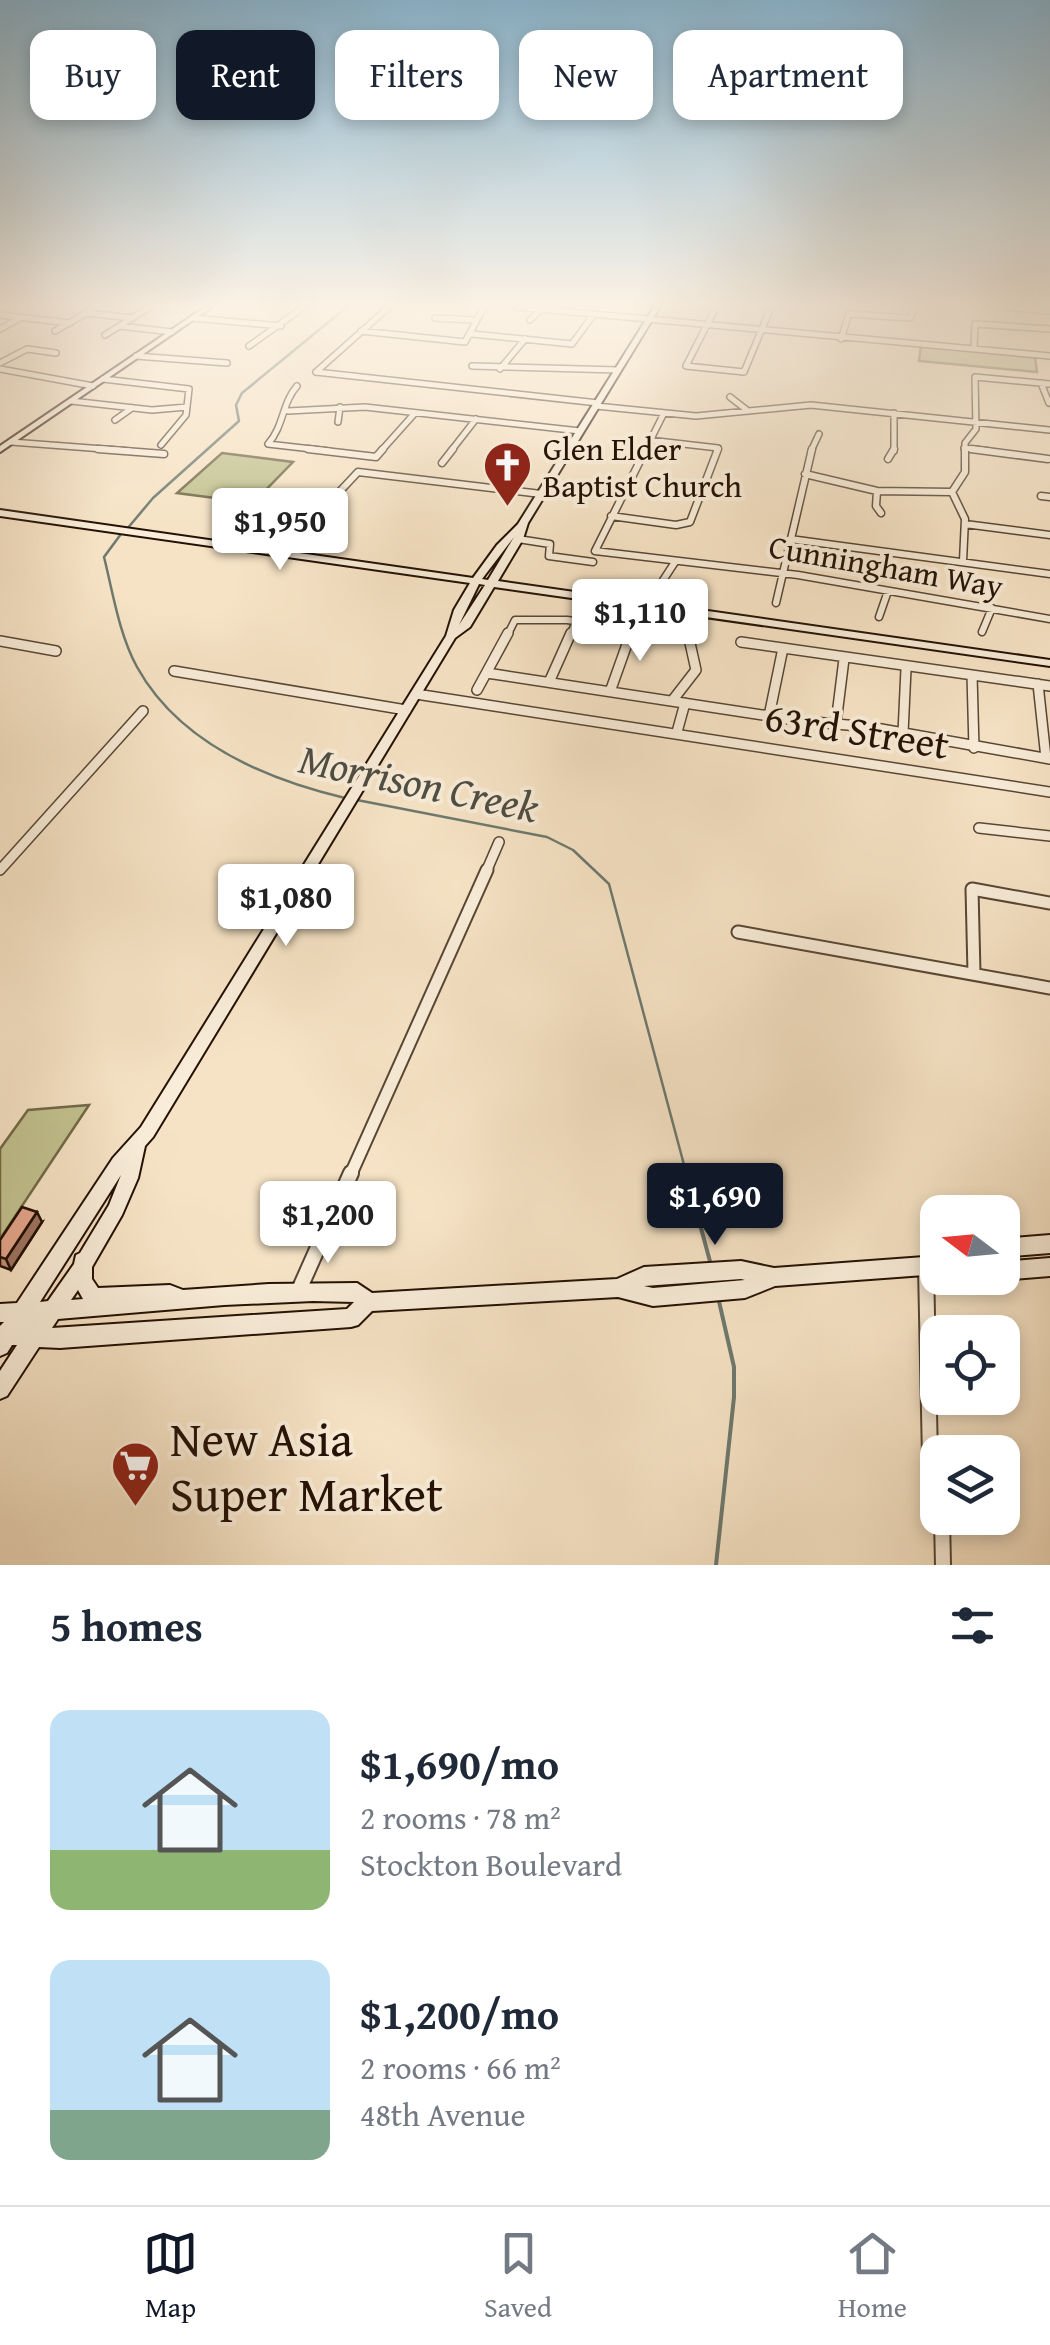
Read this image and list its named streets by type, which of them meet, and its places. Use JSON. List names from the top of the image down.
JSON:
{
  "streets": {
    "street": ["Cunningham Way", "63rd Street"]
  },
  "water": ["Morrison Creek"],
  "places": {
    "church": ["Glen Elder Baptist Church"],
    "supermarket": ["New Asia Super Market"]
  },
  "north": "left",
  "page": {
    "chip": [
      "Buy",
      "Rent",
      "Filters",
      "New",
      "Apartment"
    ],
    "price": [
      "$1,950",
      "$1,110",
      "$1,080",
      "$1,690",
      "$1,200"
    ],
    "heading": "5 homes",
    "list": [
      {
        "name": "$1,690/mo",
        "note": "2 rooms · 78 m² · Stockton Boulevard"
      },
      {
        "name": "$1,200/mo",
        "note": "2 rooms · 66 m² · 48th Avenue"
      }
    ],
    "tabs": ["Map", "Saved", "Home"]
  }
}
